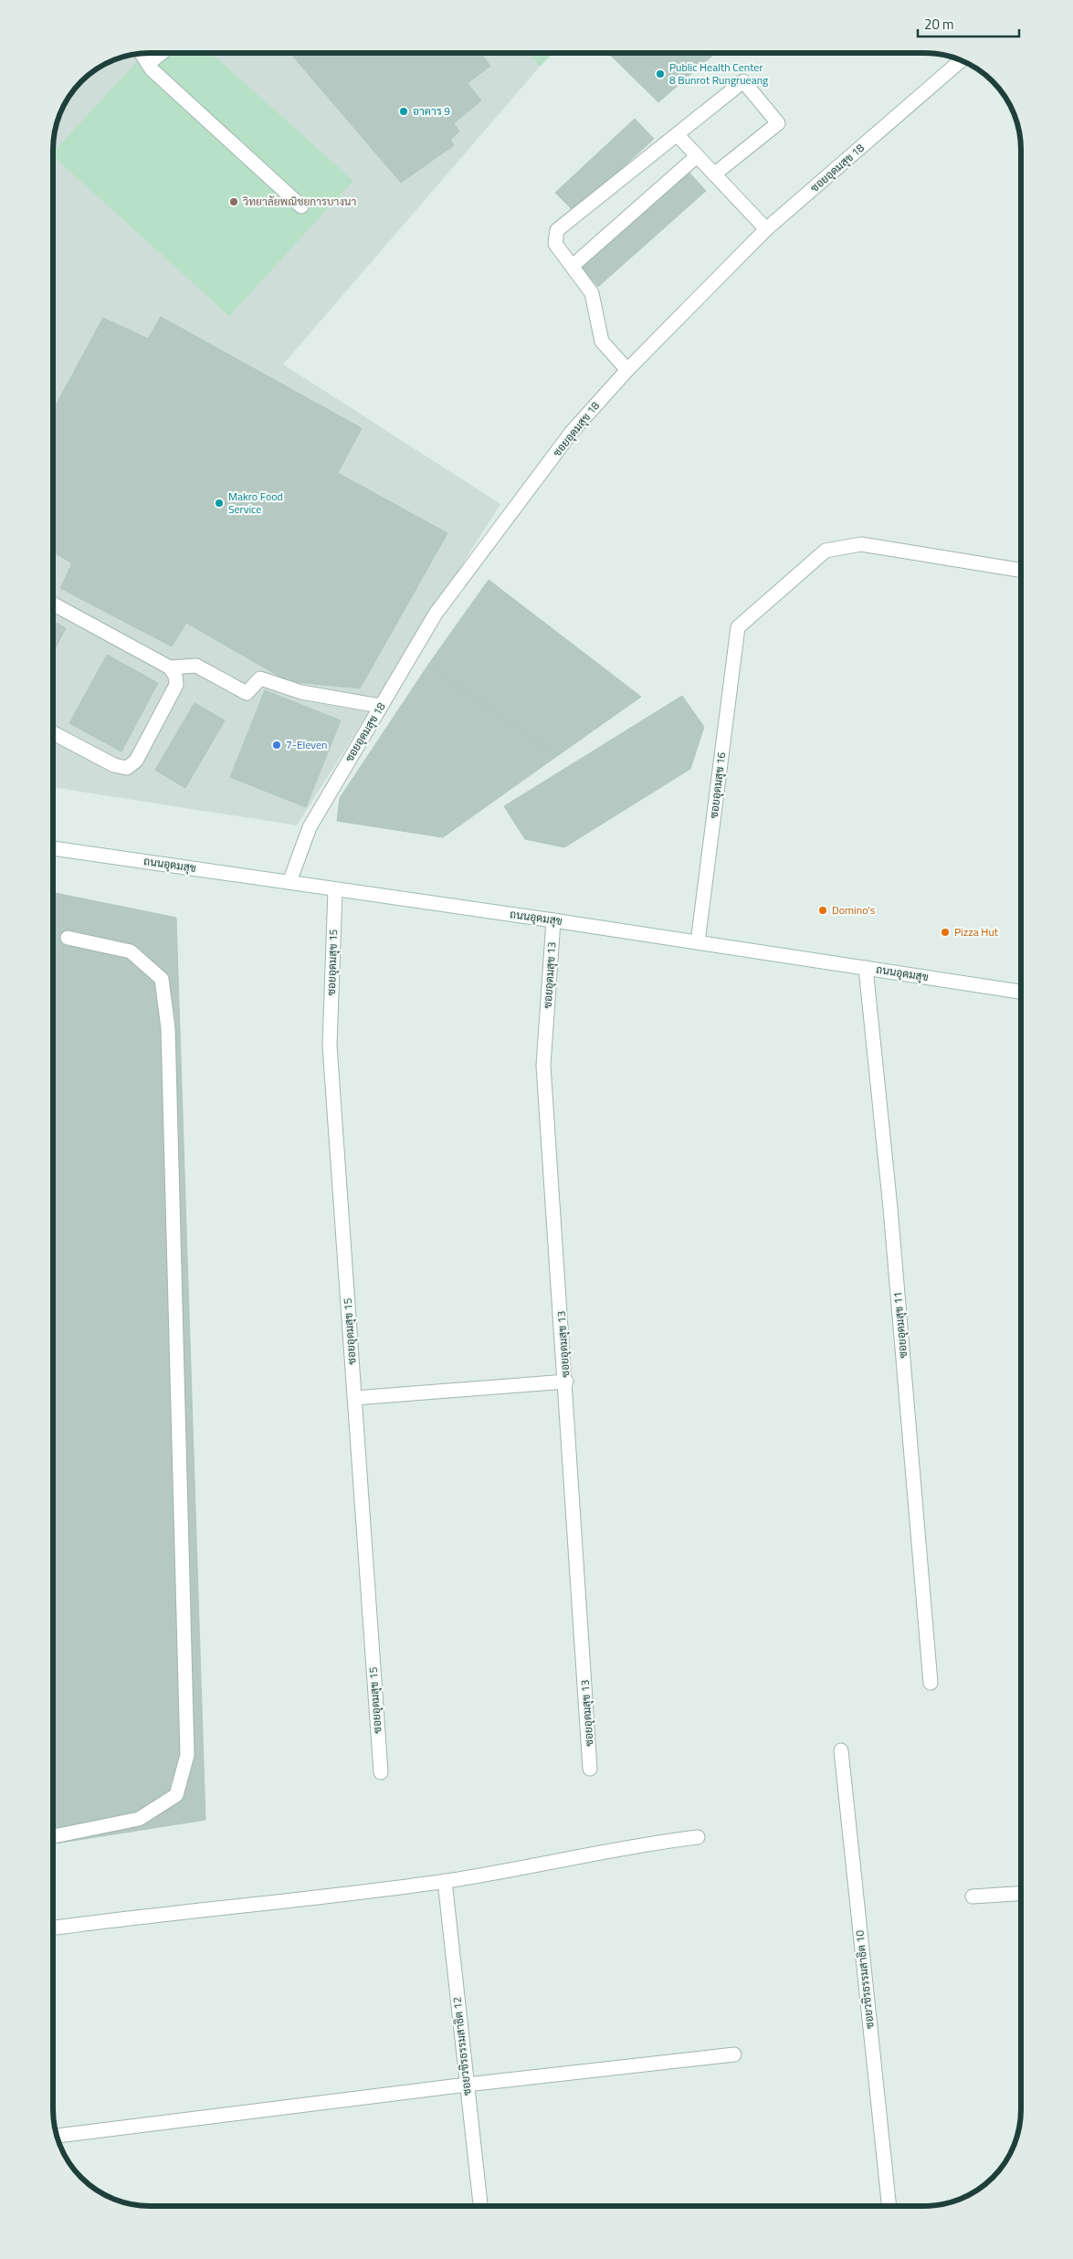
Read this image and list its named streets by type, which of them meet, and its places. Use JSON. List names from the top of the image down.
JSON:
{
  "streets": {
    "street": [
      "ซอยอุดมสุข 18",
      "ซอยอุดมสุข 16",
      "ถนนอุดมสุข",
      "ซอยอุดมสุข 15",
      "ซอยอุดมสุข 13",
      "ซอยอุดมสุข 11",
      "ซอยวชิรธรรมสาธิต 10",
      "ซอยวชิรธรรมสาธิต 12"
    ]
  },
  "crossings": [
    ["ซอยอุดมสุข 18", "ถนนอุดมสุข"],
    ["ซอยอุดมสุข 16", "ถนนอุดมสุข"],
    ["ถนนอุดมสุข", "ซอยอุดมสุข 15"],
    ["ถนนอุดมสุข", "ซอยอุดมสุข 13"],
    ["ถนนอุดมสุข", "ซอยอุดมสุข 11"]
  ],
  "places": [
    "Public Health Center 8 Bunrot Rungrueang",
    "อาคาร 9",
    "วิทยาลัยพณิชยการบางนา",
    "Makro Food Service",
    "7-Eleven",
    "Domino's",
    "Pizza Hut"
  ],
  "scale_bar": "20 m"
}
